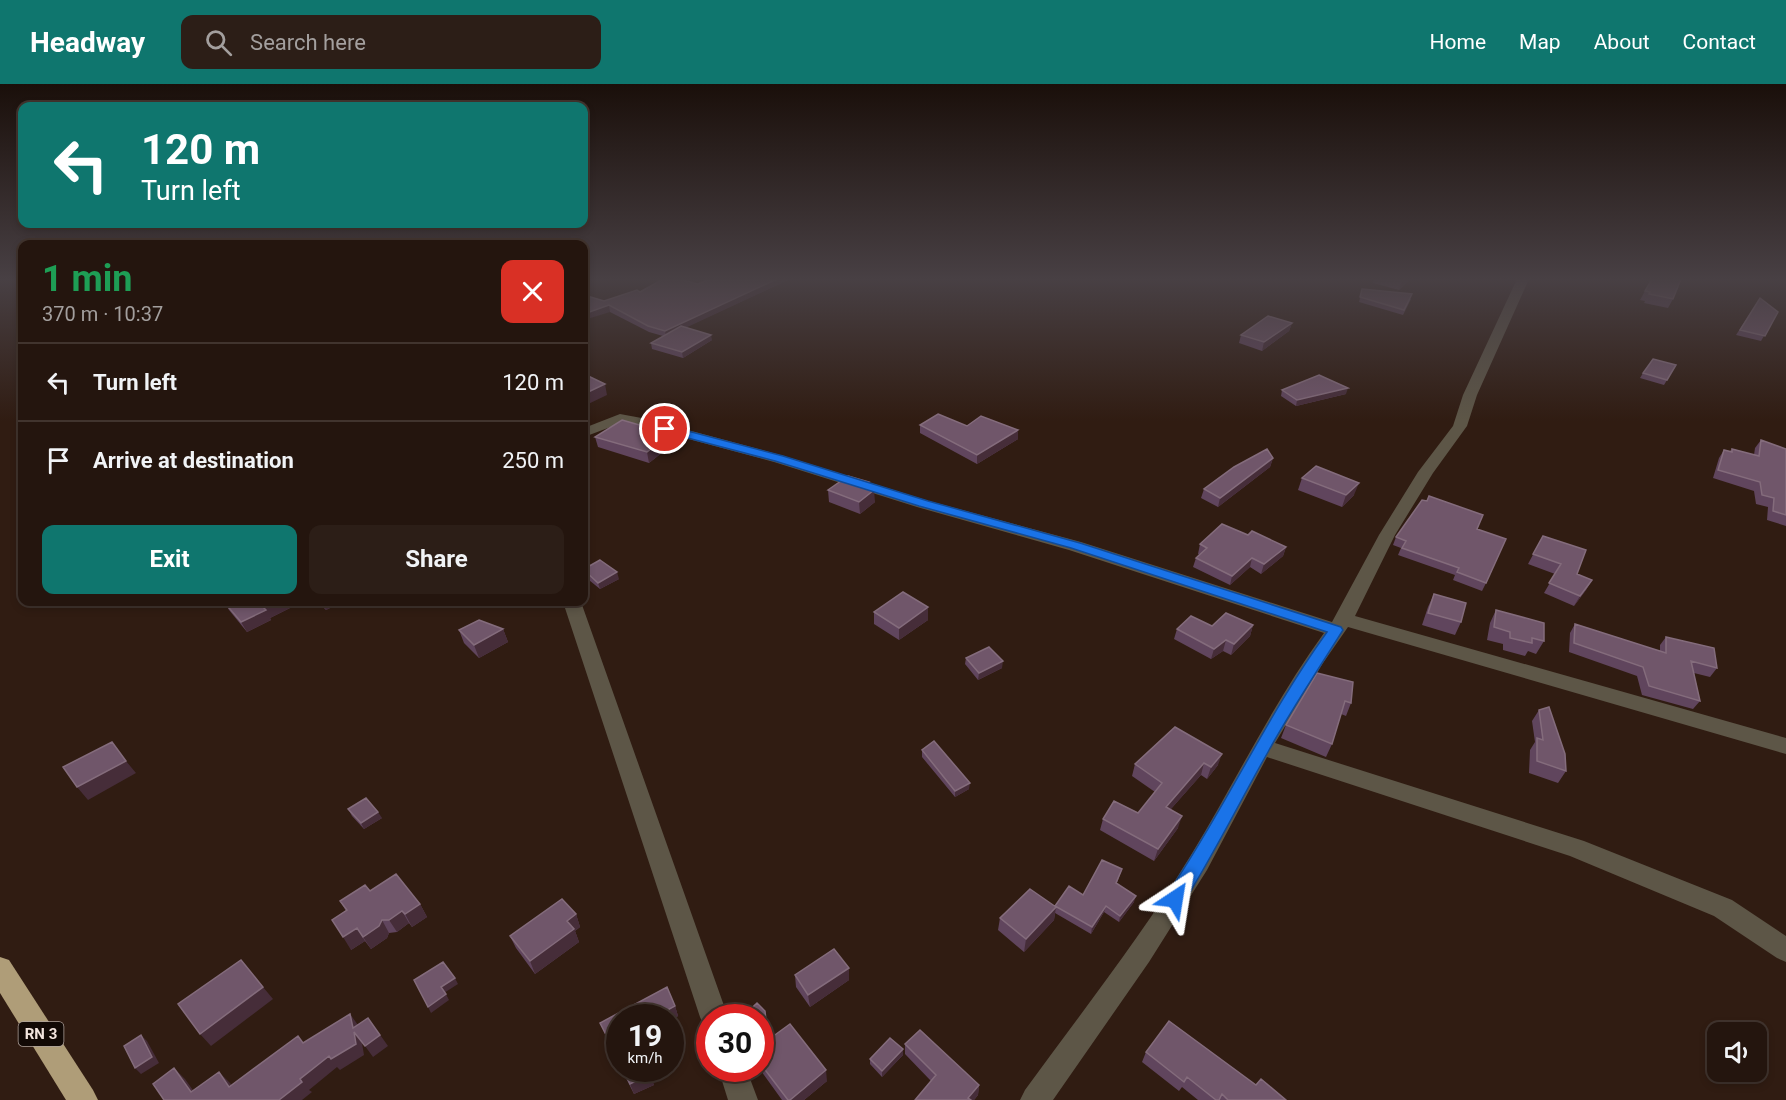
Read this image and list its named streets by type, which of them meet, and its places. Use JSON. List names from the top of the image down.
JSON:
{
  "streets": {
    "highway": ["RN 3"]
  },
  "page": {
    "header": "Headway",
    "search": "Search here",
    "nav": [
      "Home",
      "Map",
      "About",
      "Contact"
    ],
    "turn": ["120 m", "Turn left"],
    "heading": ["1 min", "370 m · 10:37"],
    "list": [
      {
        "name": "Turn left",
        "value": "120 m"
      },
      {
        "name": "Arrive at destination",
        "value": "250 m"
      }
    ],
    "buttons": ["Exit", "Share"],
    "speed": "19 km/h",
    "limit": "30"
  }
}
